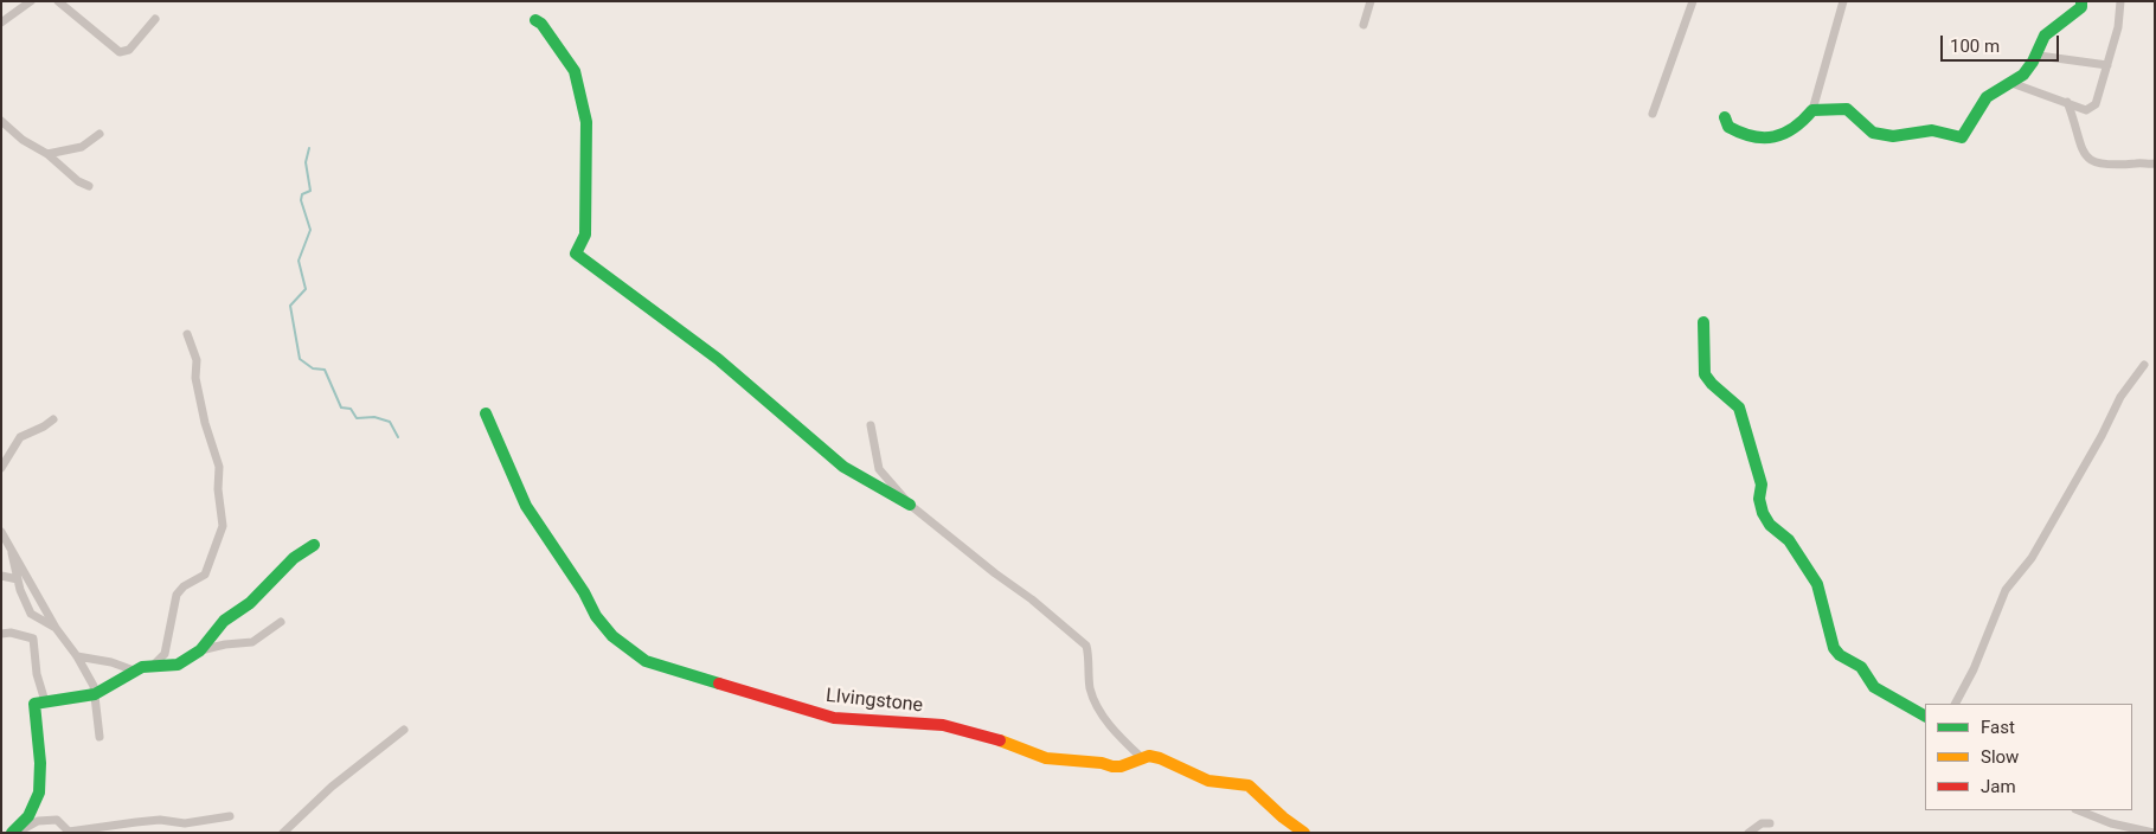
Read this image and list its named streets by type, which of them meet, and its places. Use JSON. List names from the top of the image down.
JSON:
{
  "streets": {
    "street": ["LIvingstone"]
  },
  "legend": ["Fast", "Slow", "Jam"],
  "scale_bar": "100 m"
}
